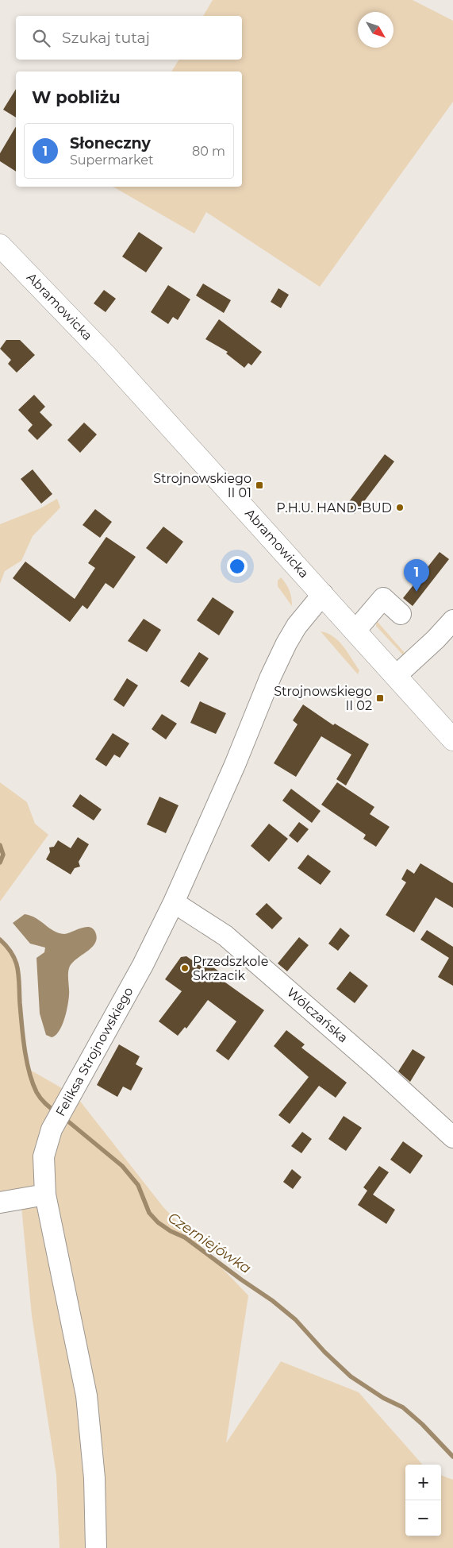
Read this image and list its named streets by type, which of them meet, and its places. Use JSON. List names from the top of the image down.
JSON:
{
  "streets": {
    "main road": ["Abramowicka"],
    "street": ["Wólczańska", "Feliksa Strojnowskiego"]
  },
  "crossings": [
    ["Abramowicka", "Feliksa Strojnowskiego"],
    ["Wólczańska", "Feliksa Strojnowskiego"]
  ],
  "water": ["Czerniejówka"],
  "places": {
    "transit": ["Strojnowskiego II 01", "Strojnowskiego II 02"],
    "other": ["P.H.U. HAND-BUD", "Przedszkole Skrzacik"]
  },
  "north": "bottom right",
  "page": {
    "search": "Szukaj tutaj",
    "heading": "W pobliżu",
    "list": [
      {
        "mark": "1",
        "name": "Słoneczny",
        "note": "Supermarket",
        "value": "80 m"
      }
    ],
    "pins": "1",
    "map_buttons": ["+", "−"]
  }
}
